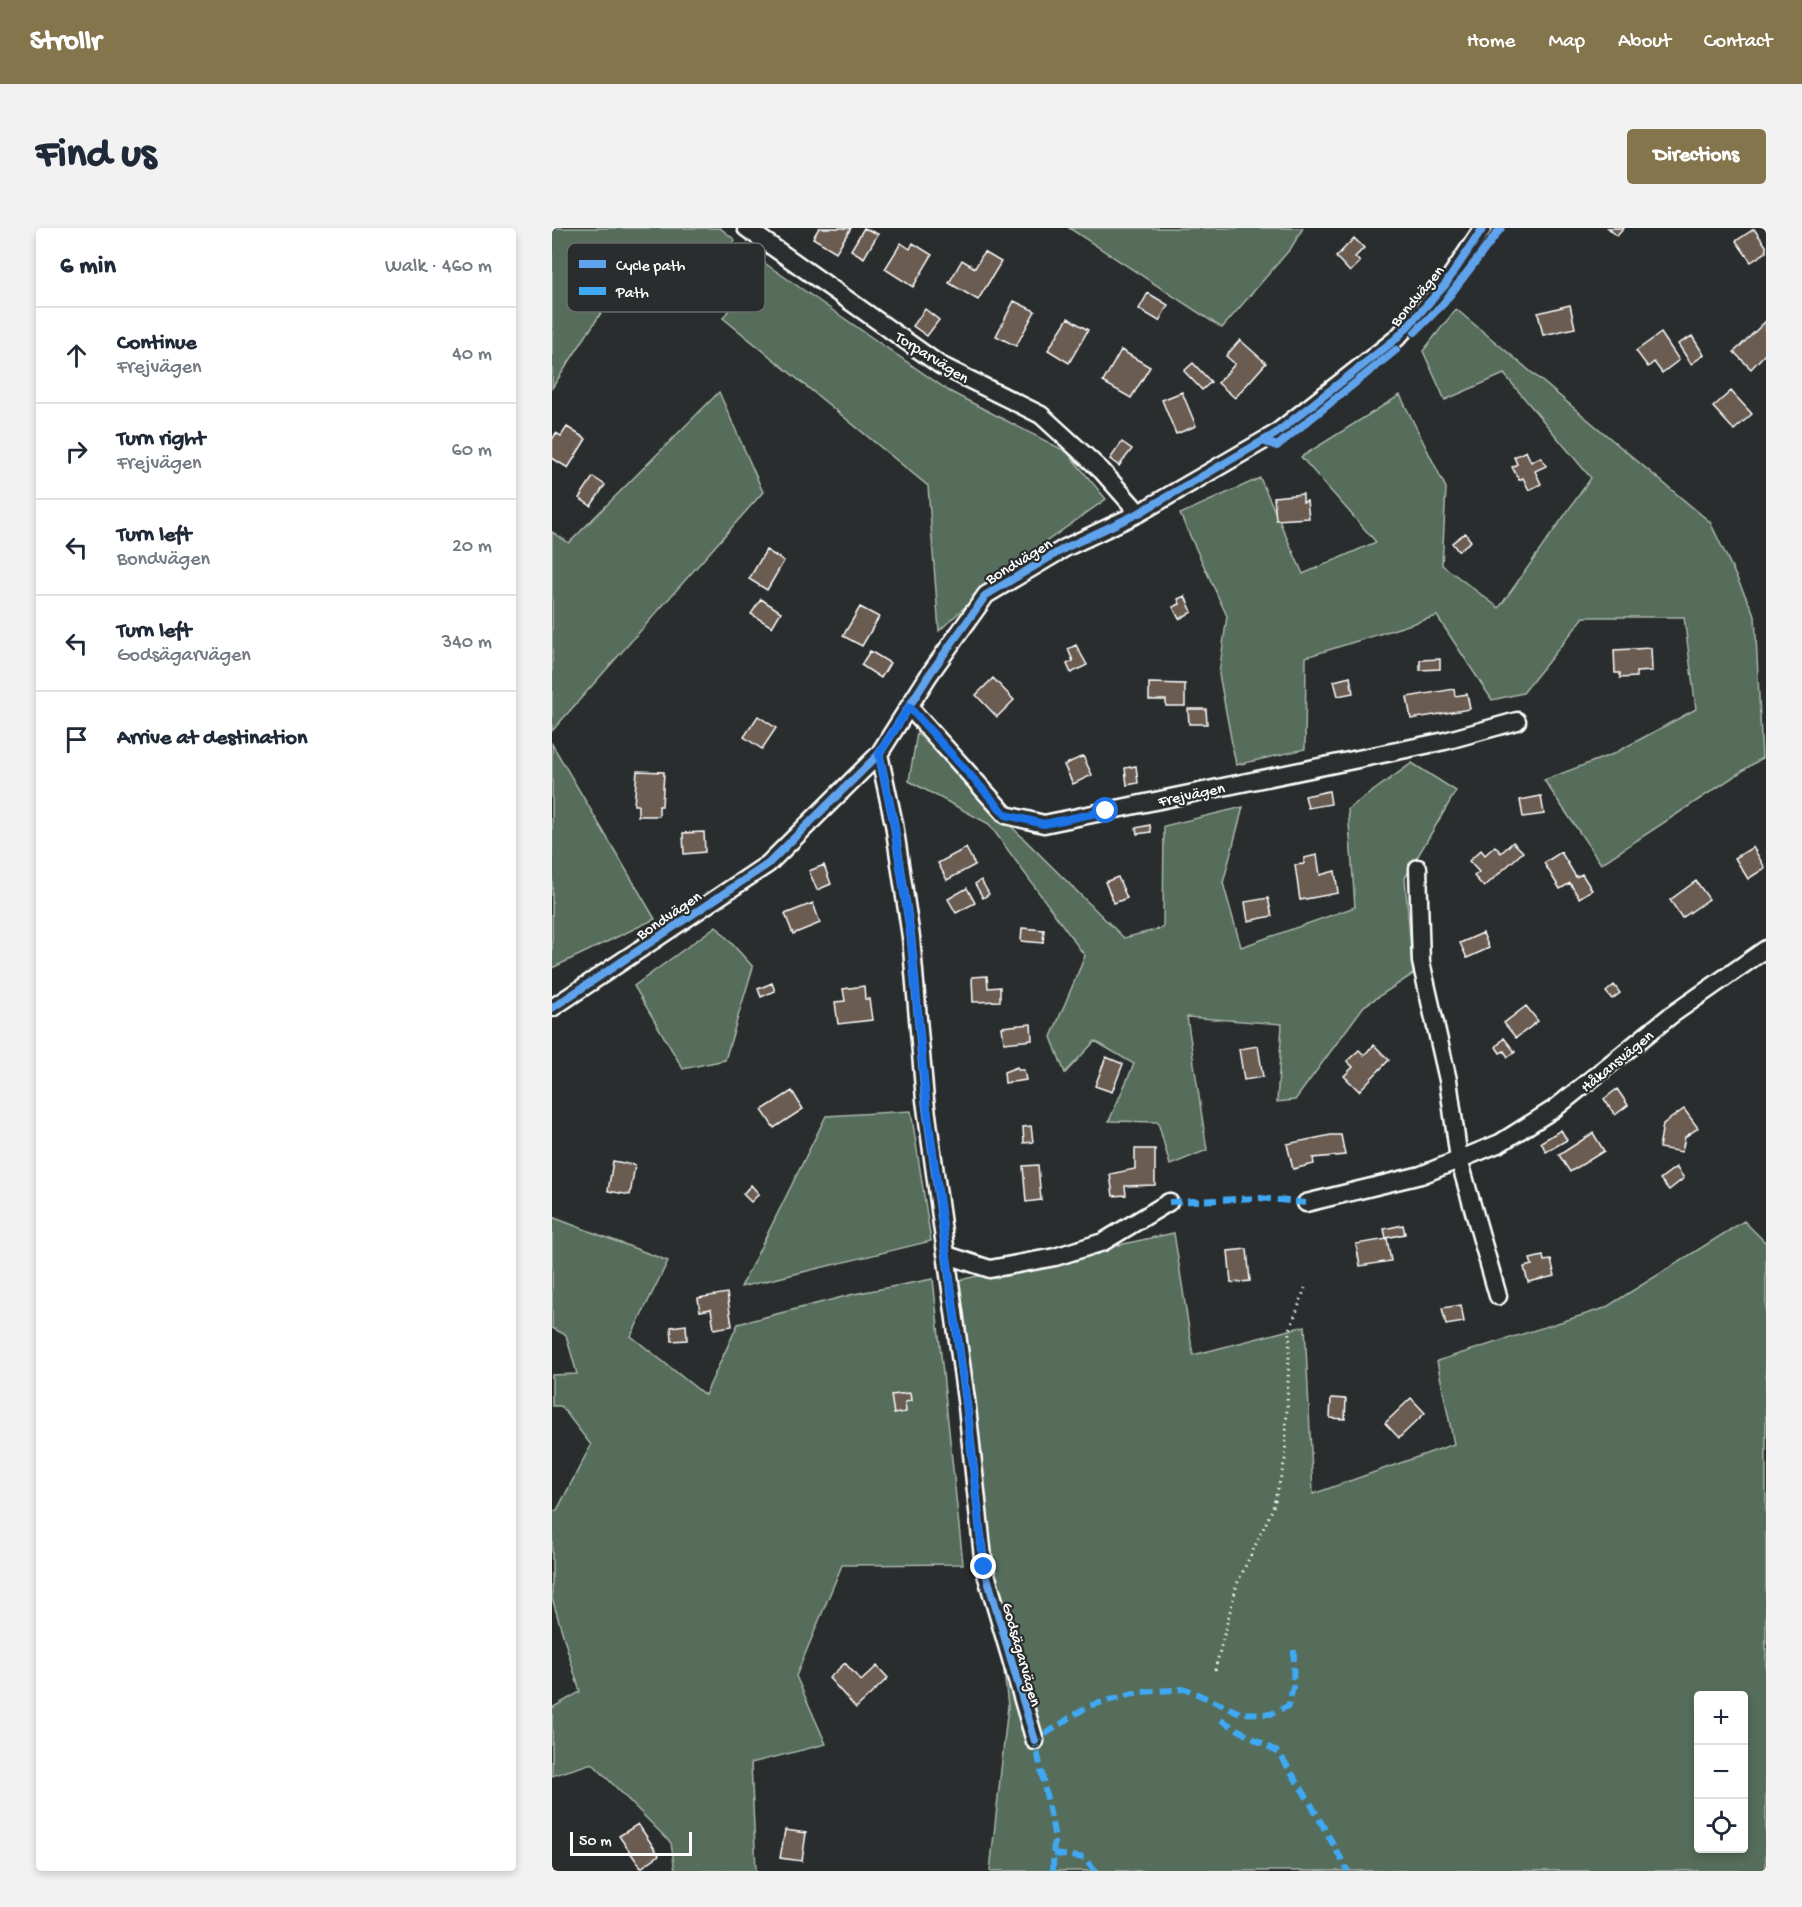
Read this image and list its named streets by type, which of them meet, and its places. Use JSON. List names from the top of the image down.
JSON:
{
  "streets": {
    "street": [
      "Bondvägen",
      "Torparvägen",
      "Frejvägen",
      "Håkansvägen",
      "Godsägarvägen"
    ]
  },
  "crossings": [
    ["Bondvägen", "Torparvägen"],
    ["Bondvägen", "Frejvägen"],
    ["Bondvägen", "Godsägarvägen"]
  ],
  "legend": ["Cycle path", "Path"],
  "scale_bar": "50 m",
  "page": {
    "header": "Strollr",
    "nav": [
      "Home",
      "Map",
      "About",
      "Contact"
    ],
    "buttons": "Directions",
    "title": "Find us",
    "heading": ["6 min", "Walk · 460 m"],
    "list": [
      ["Continue", "Frejvägen", "40 m"],
      ["Turn right", "Frejvägen", "60 m"],
      ["Turn left", "Bondvägen", "20 m"],
      ["Turn left", "Godsägarvägen", "340 m"],
      "Arrive at destination"
    ],
    "map_buttons": ["+", "−"],
    "scale": "50 m"
  }
}
